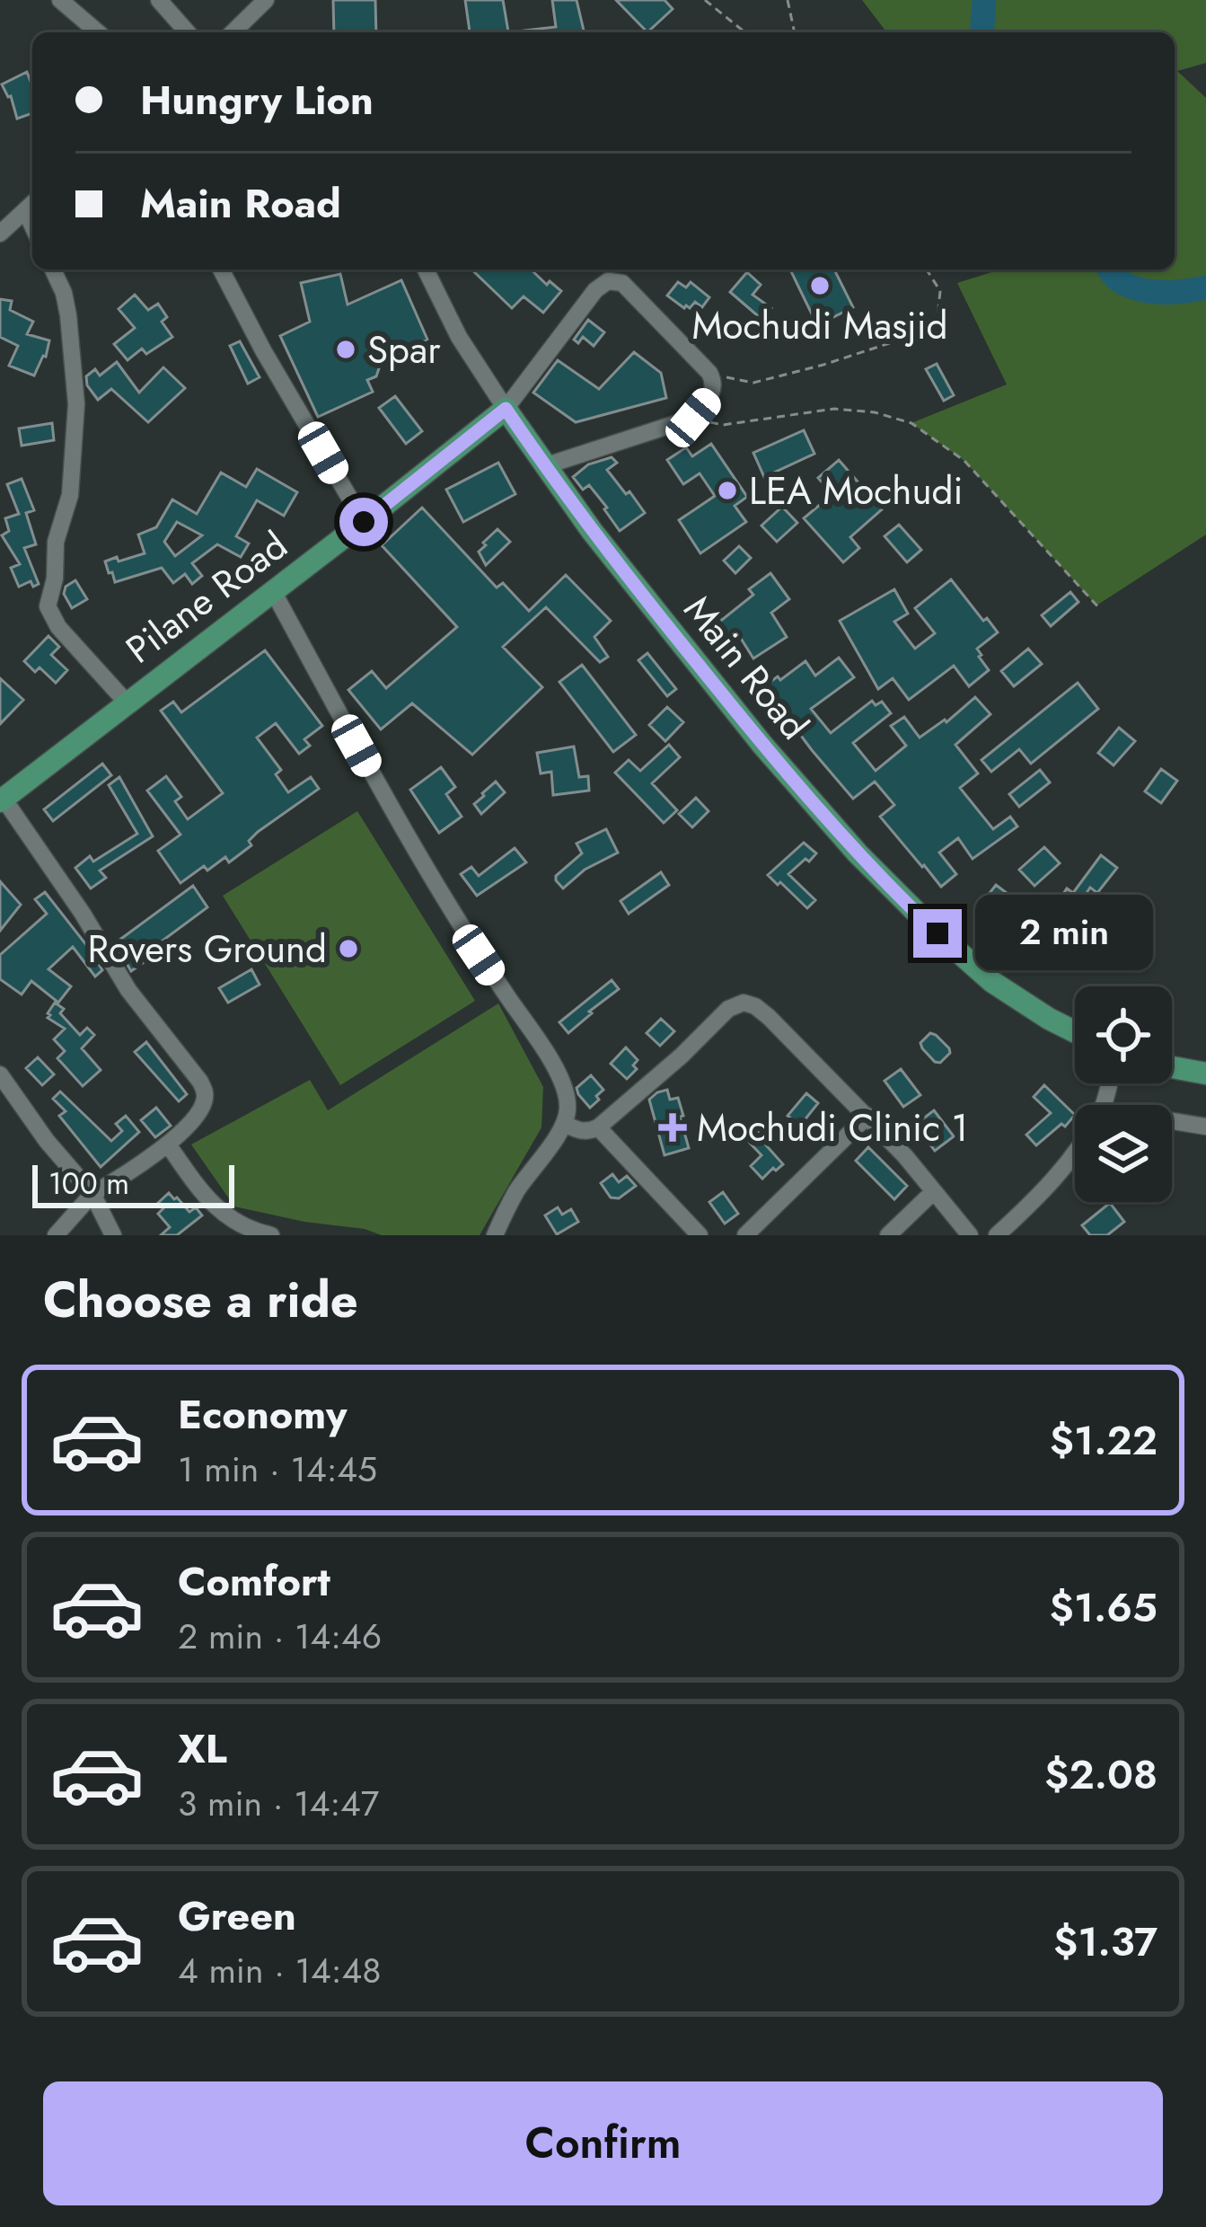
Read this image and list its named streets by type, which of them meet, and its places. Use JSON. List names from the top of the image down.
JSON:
{
  "streets": {
    "main road": ["Pilane Road", "Main Road"]
  },
  "crossings": [
    ["Pilane Road", "Main Road"]
  ],
  "places": {
    "other": [
      "Mochudi Masjid",
      "Spar",
      "LEA Mochudi",
      "Rovers Ground"
    ],
    "health": ["Mochudi Clinic 1"]
  },
  "scale_bar": "100 m",
  "page": {
    "banner": ["Hungry Lion", "Main Road"],
    "bubble": "2 min",
    "scale": "100 m",
    "heading": "Choose a ride",
    "list": [
      {
        "name": "Economy",
        "note": "1 min · 14:45",
        "value": "$1.22"
      },
      {
        "name": "Comfort",
        "note": "2 min · 14:46",
        "value": "$1.65"
      },
      {
        "name": "XL",
        "note": "3 min · 14:47",
        "value": "$2.08"
      },
      {
        "name": "Green",
        "note": "4 min · 14:48",
        "value": "$1.37"
      }
    ],
    "buttons": "Confirm"
  }
}
